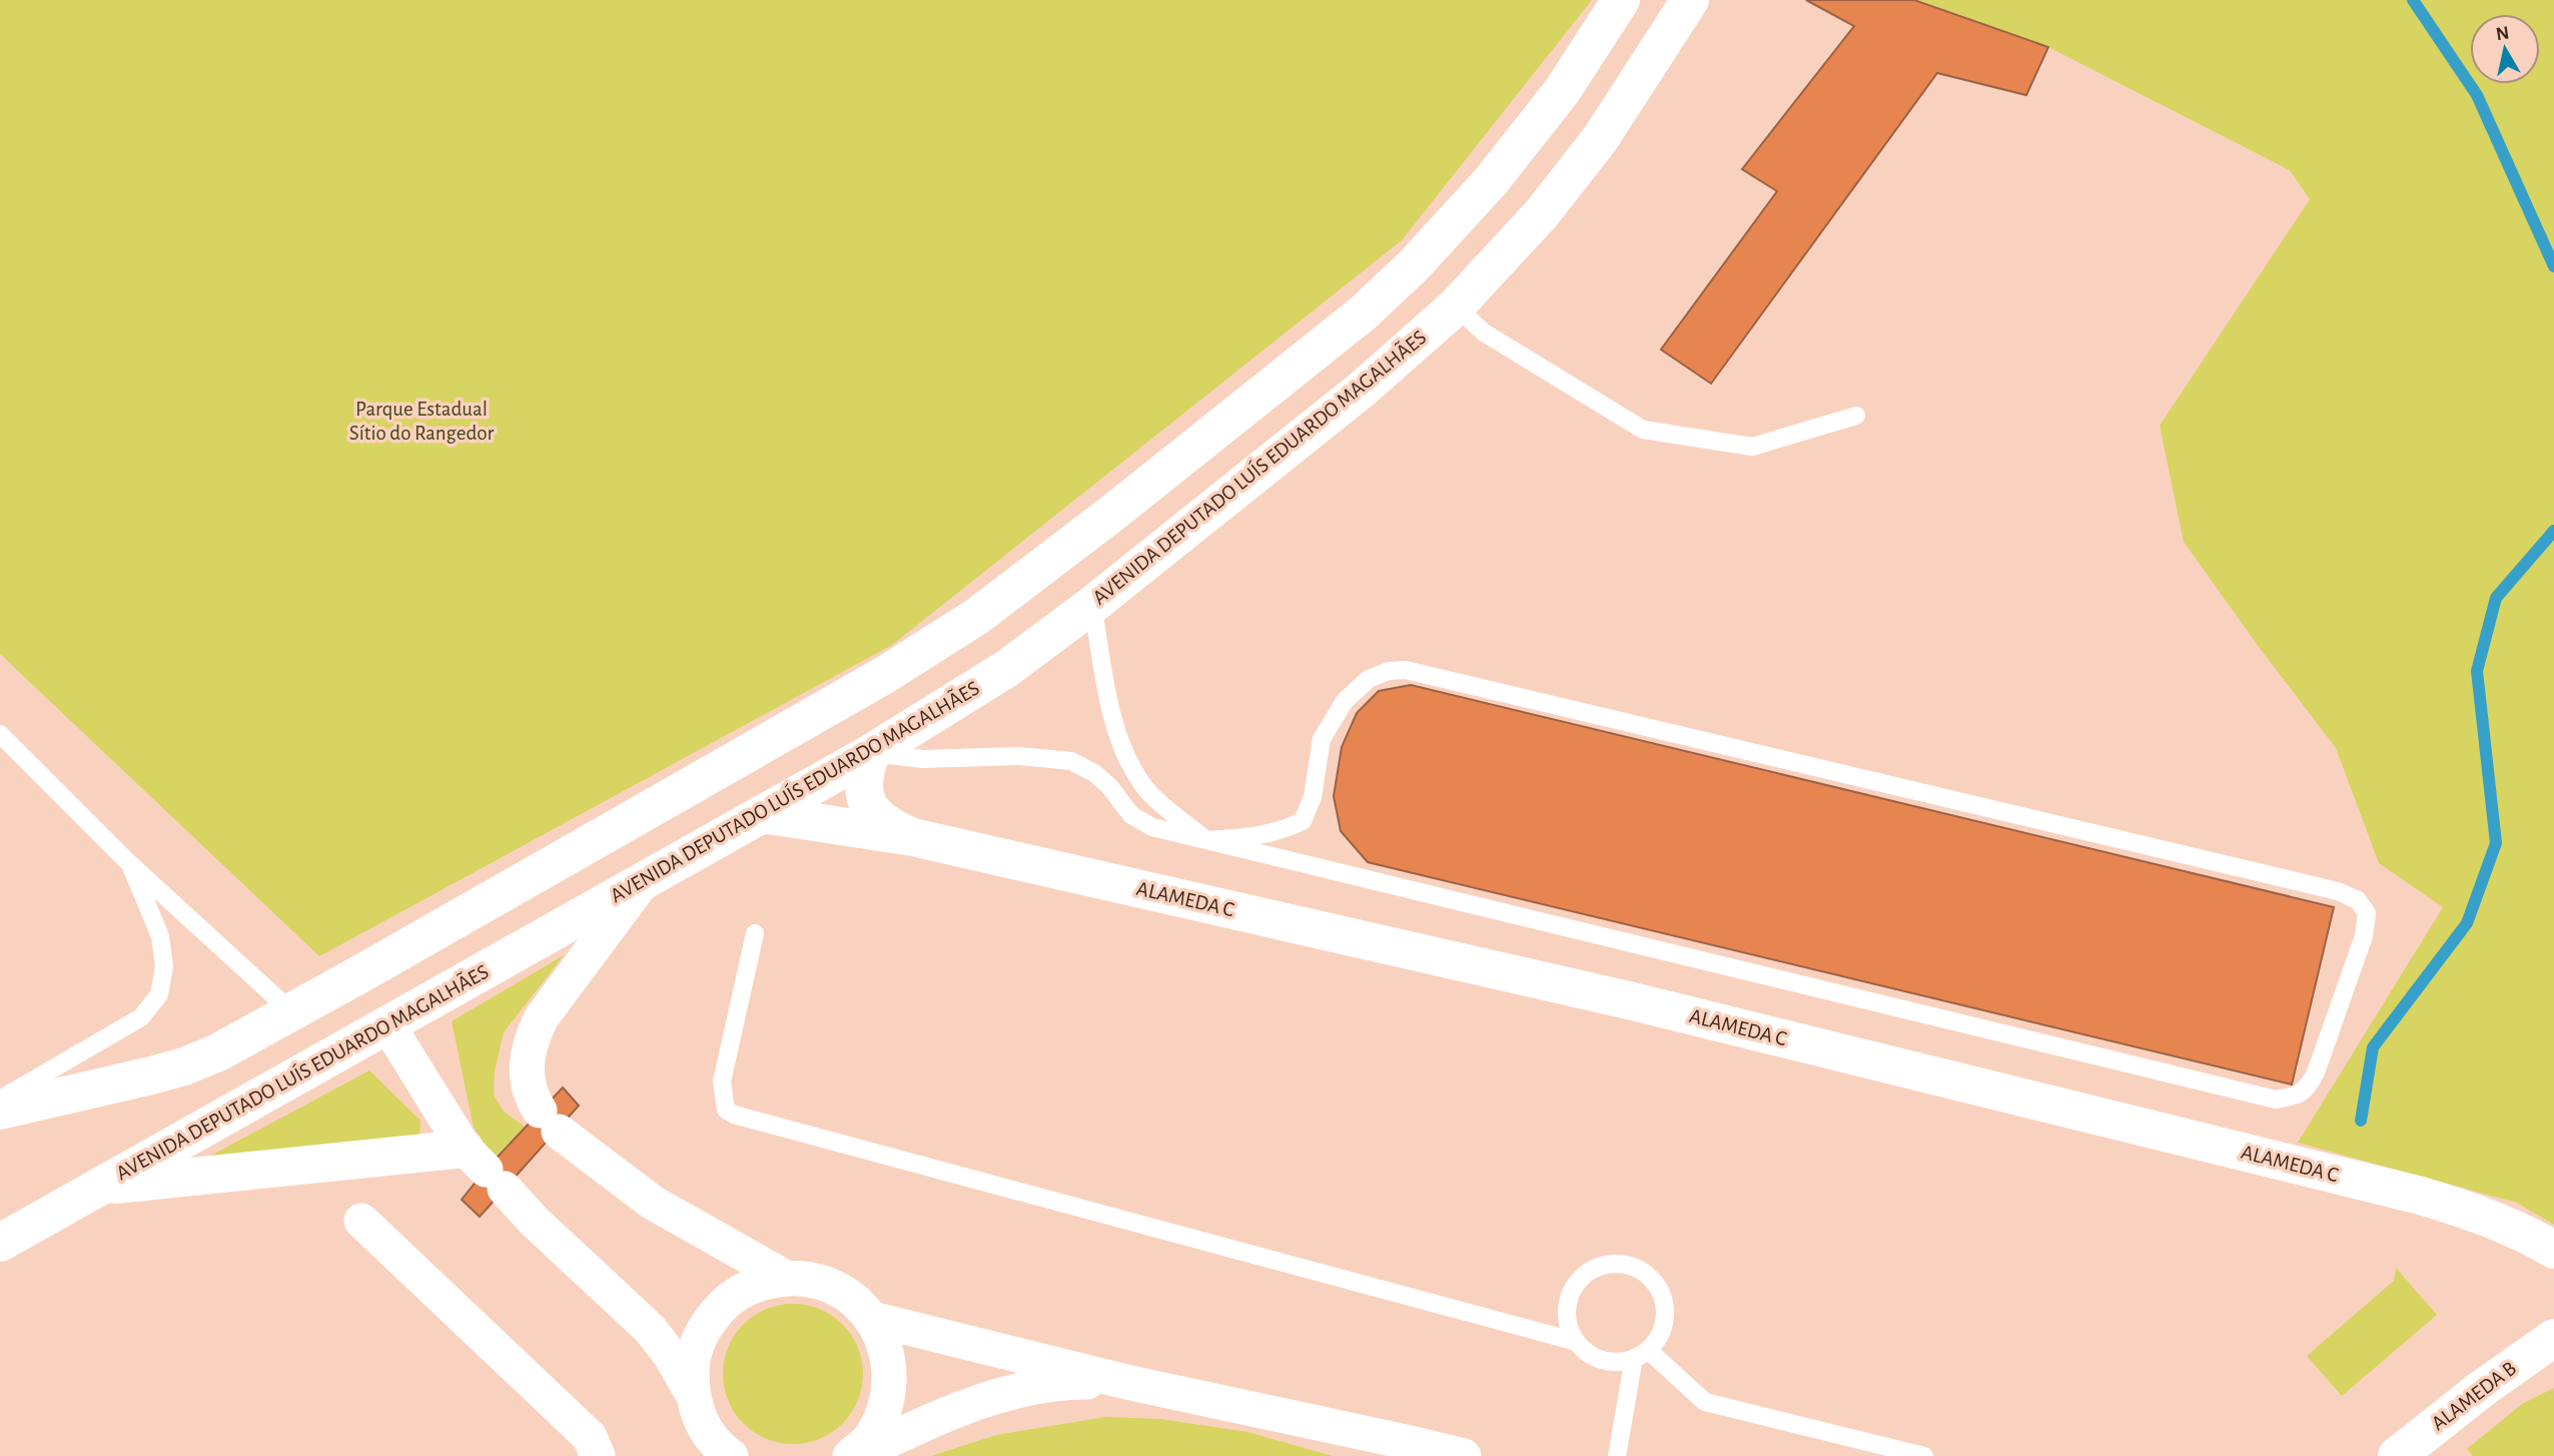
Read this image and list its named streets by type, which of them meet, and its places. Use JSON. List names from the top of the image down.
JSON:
{
  "streets": {
    "main road": ["AVENIDA DEPUTADO LUÍS EDUARDO MAGALHÃES", "ALAMEDA C", "ALAMEDA B"]
  },
  "crossings": [
    ["AVENIDA DEPUTADO LUÍS EDUARDO MAGALHÃES", "ALAMEDA C"]
  ],
  "parks": ["Parque Estadual Sítio do Rangedor"],
  "north": "top"
}
